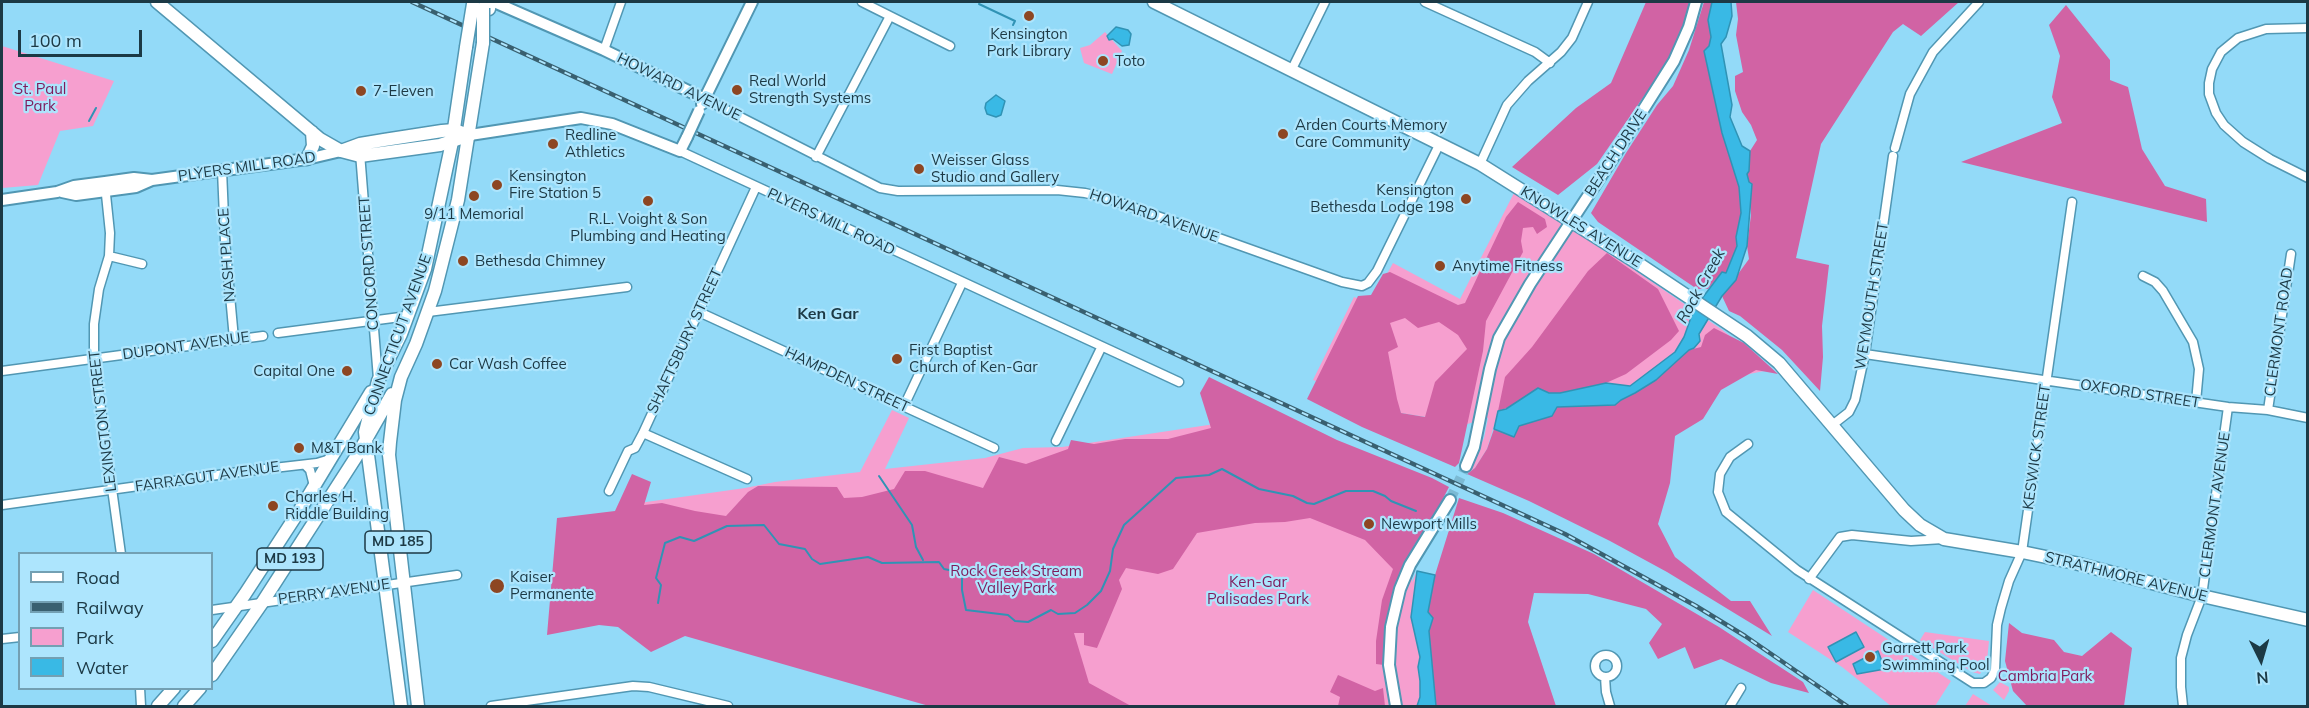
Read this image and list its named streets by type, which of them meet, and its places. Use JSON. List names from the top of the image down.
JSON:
{
  "streets": {
    "main road": [
      "PLYERS MILL ROAD",
      "KNOWLES AVENUE",
      "CONNECTICUT AVENUE",
      "MD 185",
      "MD 193",
      "STRATHMORE AVENUE"
    ],
    "street": [
      "HOWARD AVENUE",
      "BEACH DRIVE",
      "NASH PLACE",
      "CONCORD STREET",
      "WEYMOUTH STREET",
      "CLERMONT ROAD",
      "SHAFTSBURY STREET",
      "DUPONT AVENUE",
      "HAMPDEN STREET",
      "OXFORD STREET",
      "LEXINGTON STREET",
      "KESWICK STREET",
      "FARRAGUT AVENUE",
      "CLERMONT AVENUE",
      "PERRY AVENUE"
    ]
  },
  "crossings": [
    ["HOWARD AVENUE", "KNOWLES AVENUE"],
    ["HOWARD AVENUE", "CONNECTICUT AVENUE"],
    ["BEACH DRIVE", "KNOWLES AVENUE"],
    ["PLYERS MILL ROAD", "NASH PLACE"],
    ["PLYERS MILL ROAD", "CONCORD STREET"],
    ["PLYERS MILL ROAD", "CONNECTICUT AVENUE"],
    ["PLYERS MILL ROAD", "SHAFTSBURY STREET"],
    ["PLYERS MILL ROAD", "LEXINGTON STREET"],
    ["KNOWLES AVENUE", "WEYMOUTH STREET"],
    ["KNOWLES AVENUE", "STRATHMORE AVENUE"],
    ["NASH PLACE", "DUPONT AVENUE"],
    ["CONCORD STREET", "CONNECTICUT AVENUE"],
    ["CONCORD STREET", "MD 193"],
    ["WEYMOUTH STREET", "OXFORD STREET"],
    ["CLERMONT ROAD", "OXFORD STREET"],
    ["CONNECTICUT AVENUE", "MD 193"],
    ["CONNECTICUT AVENUE", "PERRY AVENUE"],
    ["SHAFTSBURY STREET", "HAMPDEN STREET"],
    ["DUPONT AVENUE", "LEXINGTON STREET"],
    ["OXFORD STREET", "KESWICK STREET"],
    ["OXFORD STREET", "CLERMONT AVENUE"],
    ["LEXINGTON STREET", "FARRAGUT AVENUE"],
    ["KESWICK STREET", "STRATHMORE AVENUE"],
    ["FARRAGUT AVENUE", "MD 193"],
    ["CLERMONT AVENUE", "STRATHMORE AVENUE"],
    ["MD 193", "PERRY AVENUE"]
  ],
  "districts": ["Ken Gar"],
  "water": ["Rock Creek"],
  "parks": [
    "St. Paul Park",
    "Rock Creek Stream Valley Park",
    "Ken-Gar Palisades Park",
    "Cambria Park"
  ],
  "places": [
    "Kensington Park Library",
    "Toto",
    "Real World Strength Systems",
    "7-Eleven",
    "Arden Courts Memory Care Community",
    "Redline Athletics",
    "Weisser Glass Studio and Gallery",
    "Kensington Fire Station 5",
    "9/11 Memorial",
    "Kensington Bethesda Lodge 198",
    "R.L. Voight & Son Plumbing and Heating",
    "Bethesda Chimney",
    "Anytime Fitness",
    "First Baptist Church of Ken-Gar",
    "Car Wash Coffee",
    "Capital One",
    "M&T Bank",
    "Charles H. Riddle Building",
    "Newport Mills",
    "Kaiser Permanente",
    "Garrett Park Swimming Pool"
  ],
  "legend": [
    "Road",
    "Railway",
    "Park",
    "Water"
  ],
  "scale_bar": "100 m",
  "north": "bottom"
}
